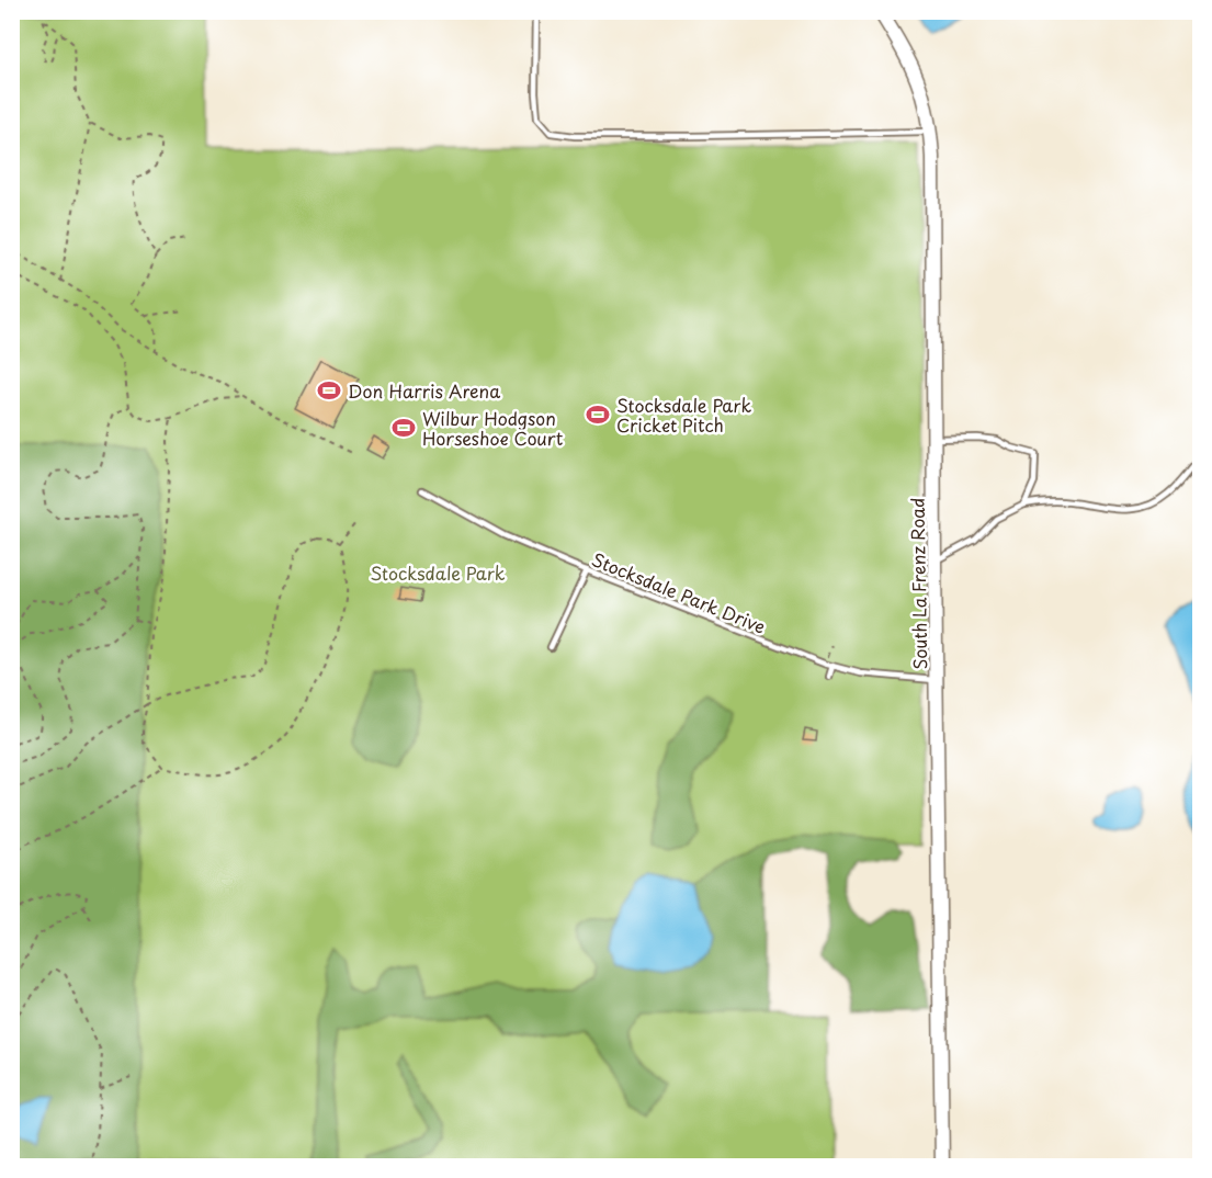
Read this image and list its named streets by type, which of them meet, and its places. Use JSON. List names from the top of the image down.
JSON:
{
  "streets": {
    "street": ["South La Frenz Road"],
    "lane": ["Stocksdale Park Drive"]
  },
  "crossings": [
    ["South La Frenz Road", "Stocksdale Park Drive"]
  ],
  "parks": ["Stocksdale Park"],
  "places": {
    "sports": ["Don Harris Arena", "Stocksdale Park Cricket Pitch", "Wilbur Hodgson Horseshoe Court"]
  }
}
